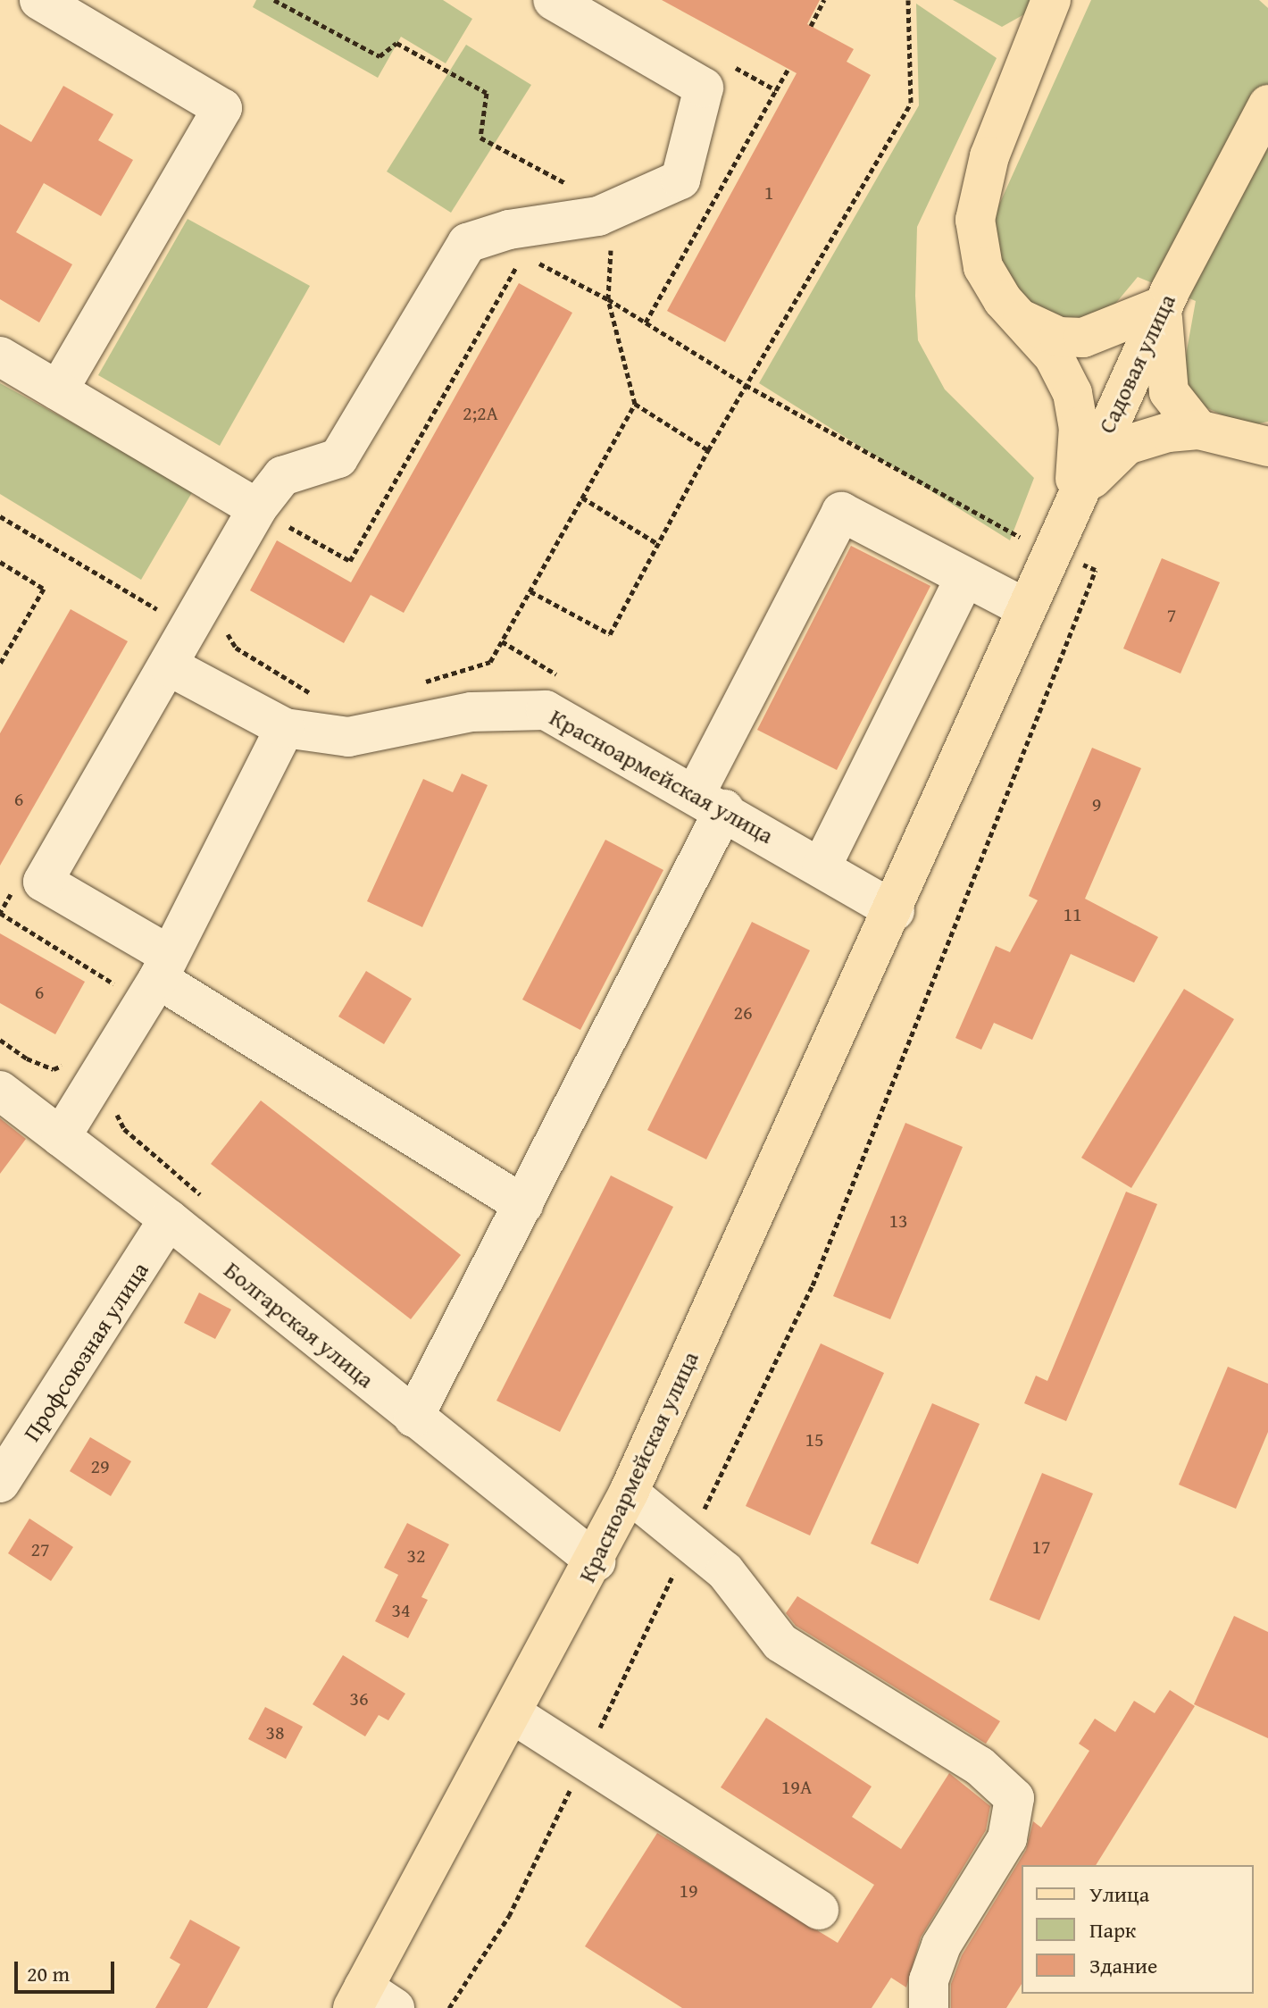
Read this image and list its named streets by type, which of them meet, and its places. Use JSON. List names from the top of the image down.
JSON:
{
  "streets": {
    "main road": ["Садовая улица", "Красноармейская улица"],
    "street": ["Болгарская улица", "Профсоюзная улица"]
  },
  "crossings": [
    ["Садовая улица", "Красноармейская улица"],
    ["Красноармейская улица", "Болгарская улица"],
    ["Болгарская улица", "Профсоюзная улица"]
  ],
  "house_numbers": [
    "1",
    "2;2А",
    "7",
    "6",
    "9",
    "11",
    "6",
    "26",
    "13",
    "15",
    "29",
    "17",
    "27",
    "32",
    "34",
    "36",
    "38",
    "19А",
    "19"
  ],
  "legend": ["Улица", "Парк", "Здание"],
  "scale_bar": "20 m"
}
